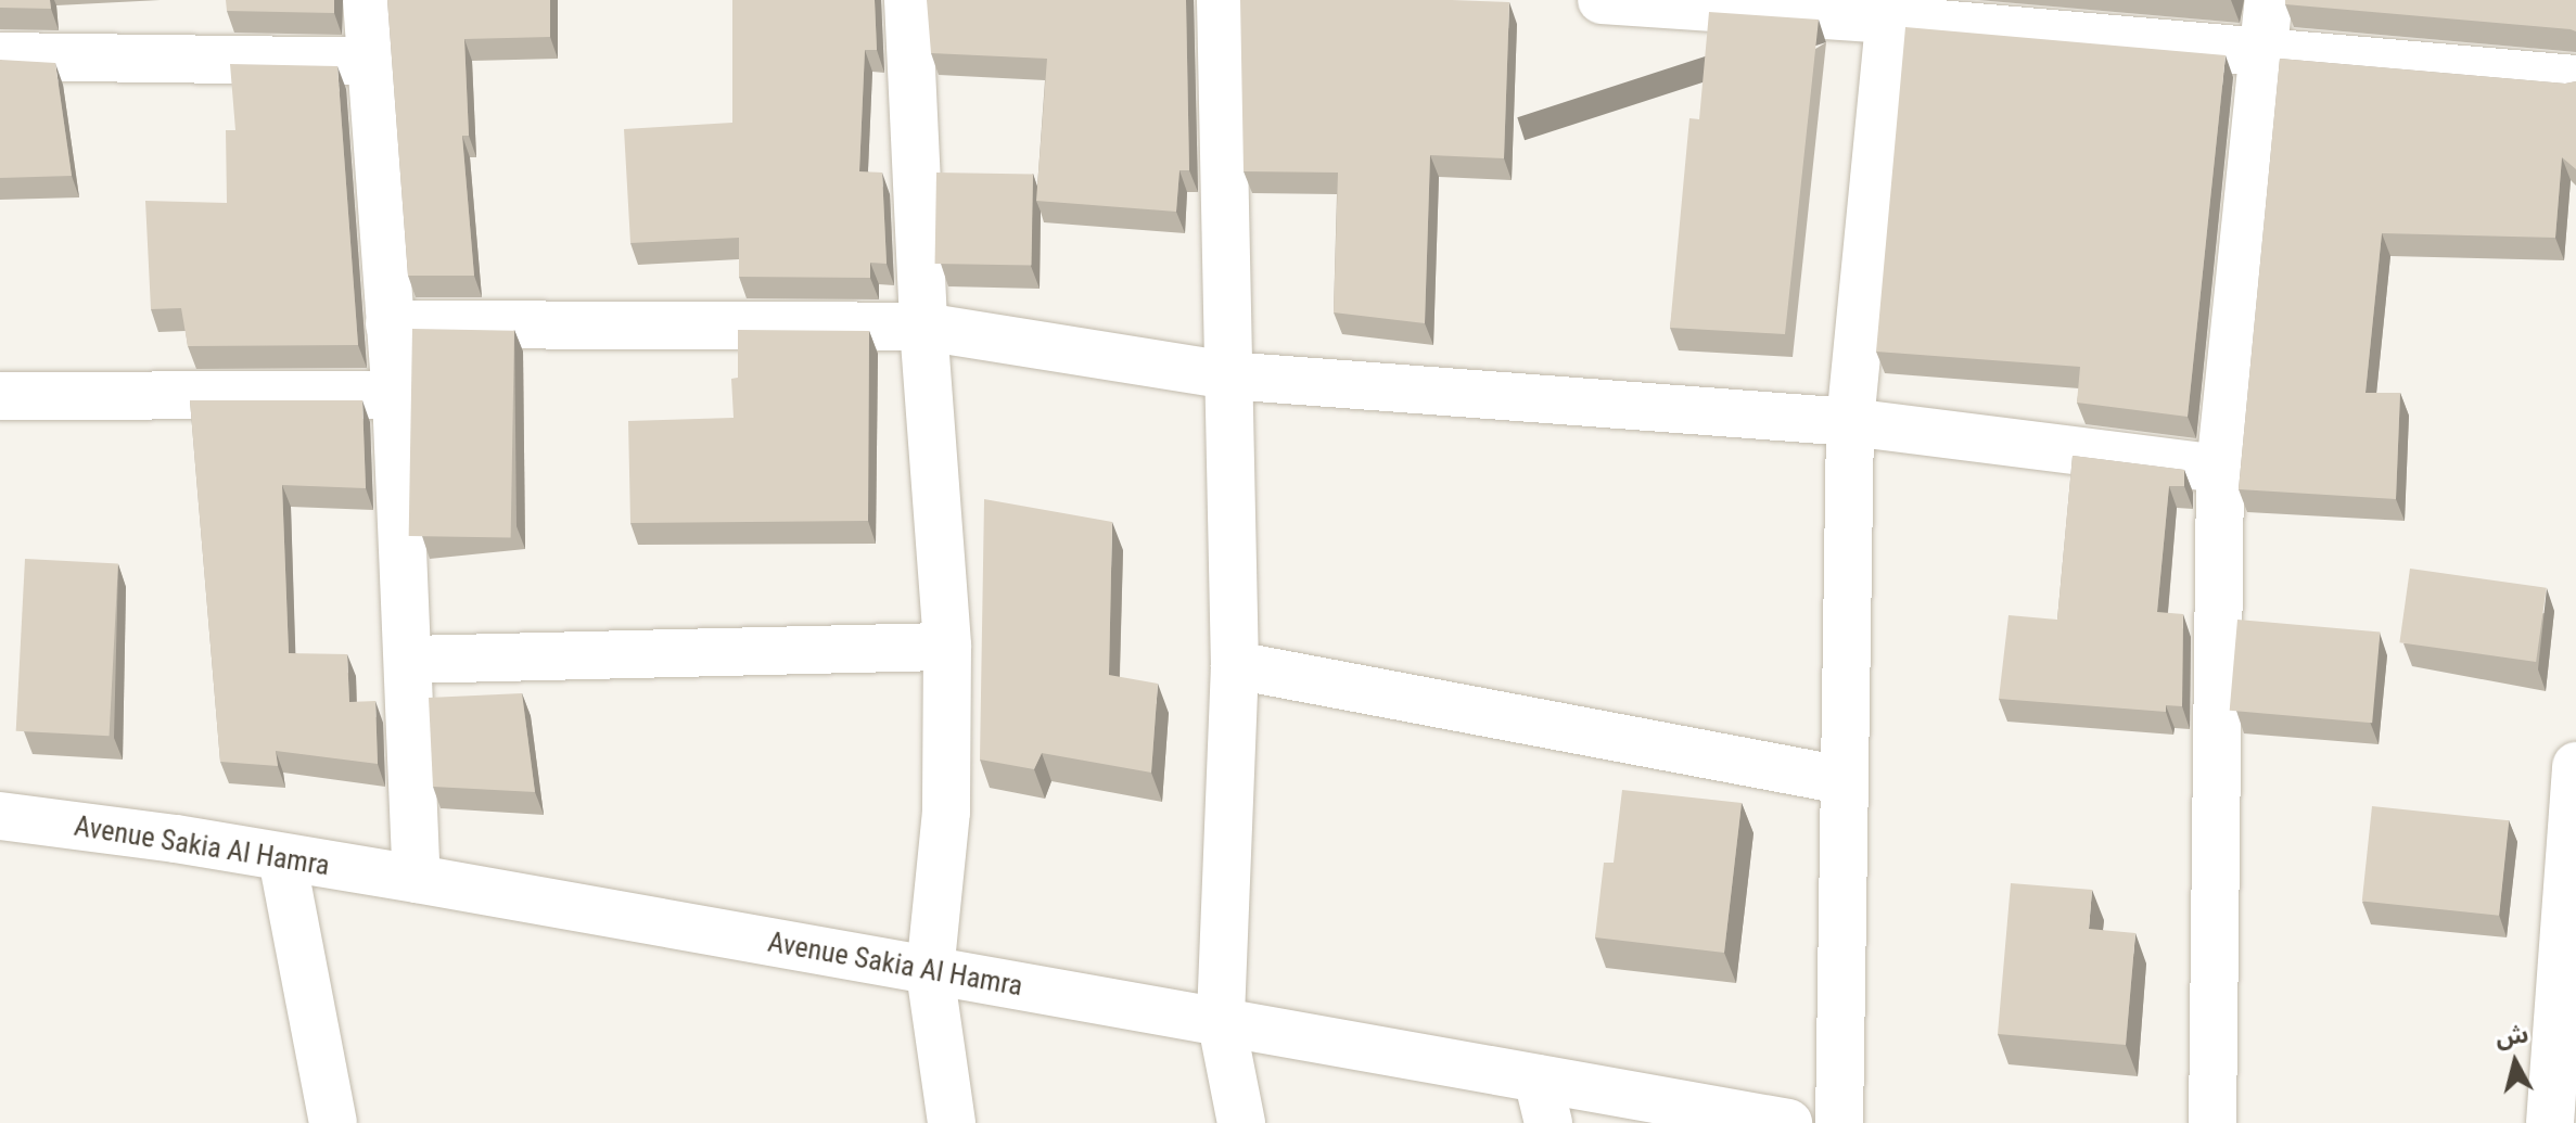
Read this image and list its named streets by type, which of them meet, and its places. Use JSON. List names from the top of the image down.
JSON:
{
  "streets": {
    "street": ["Avenue Sakia Al Hamra"]
  },
  "north": "top"
}
